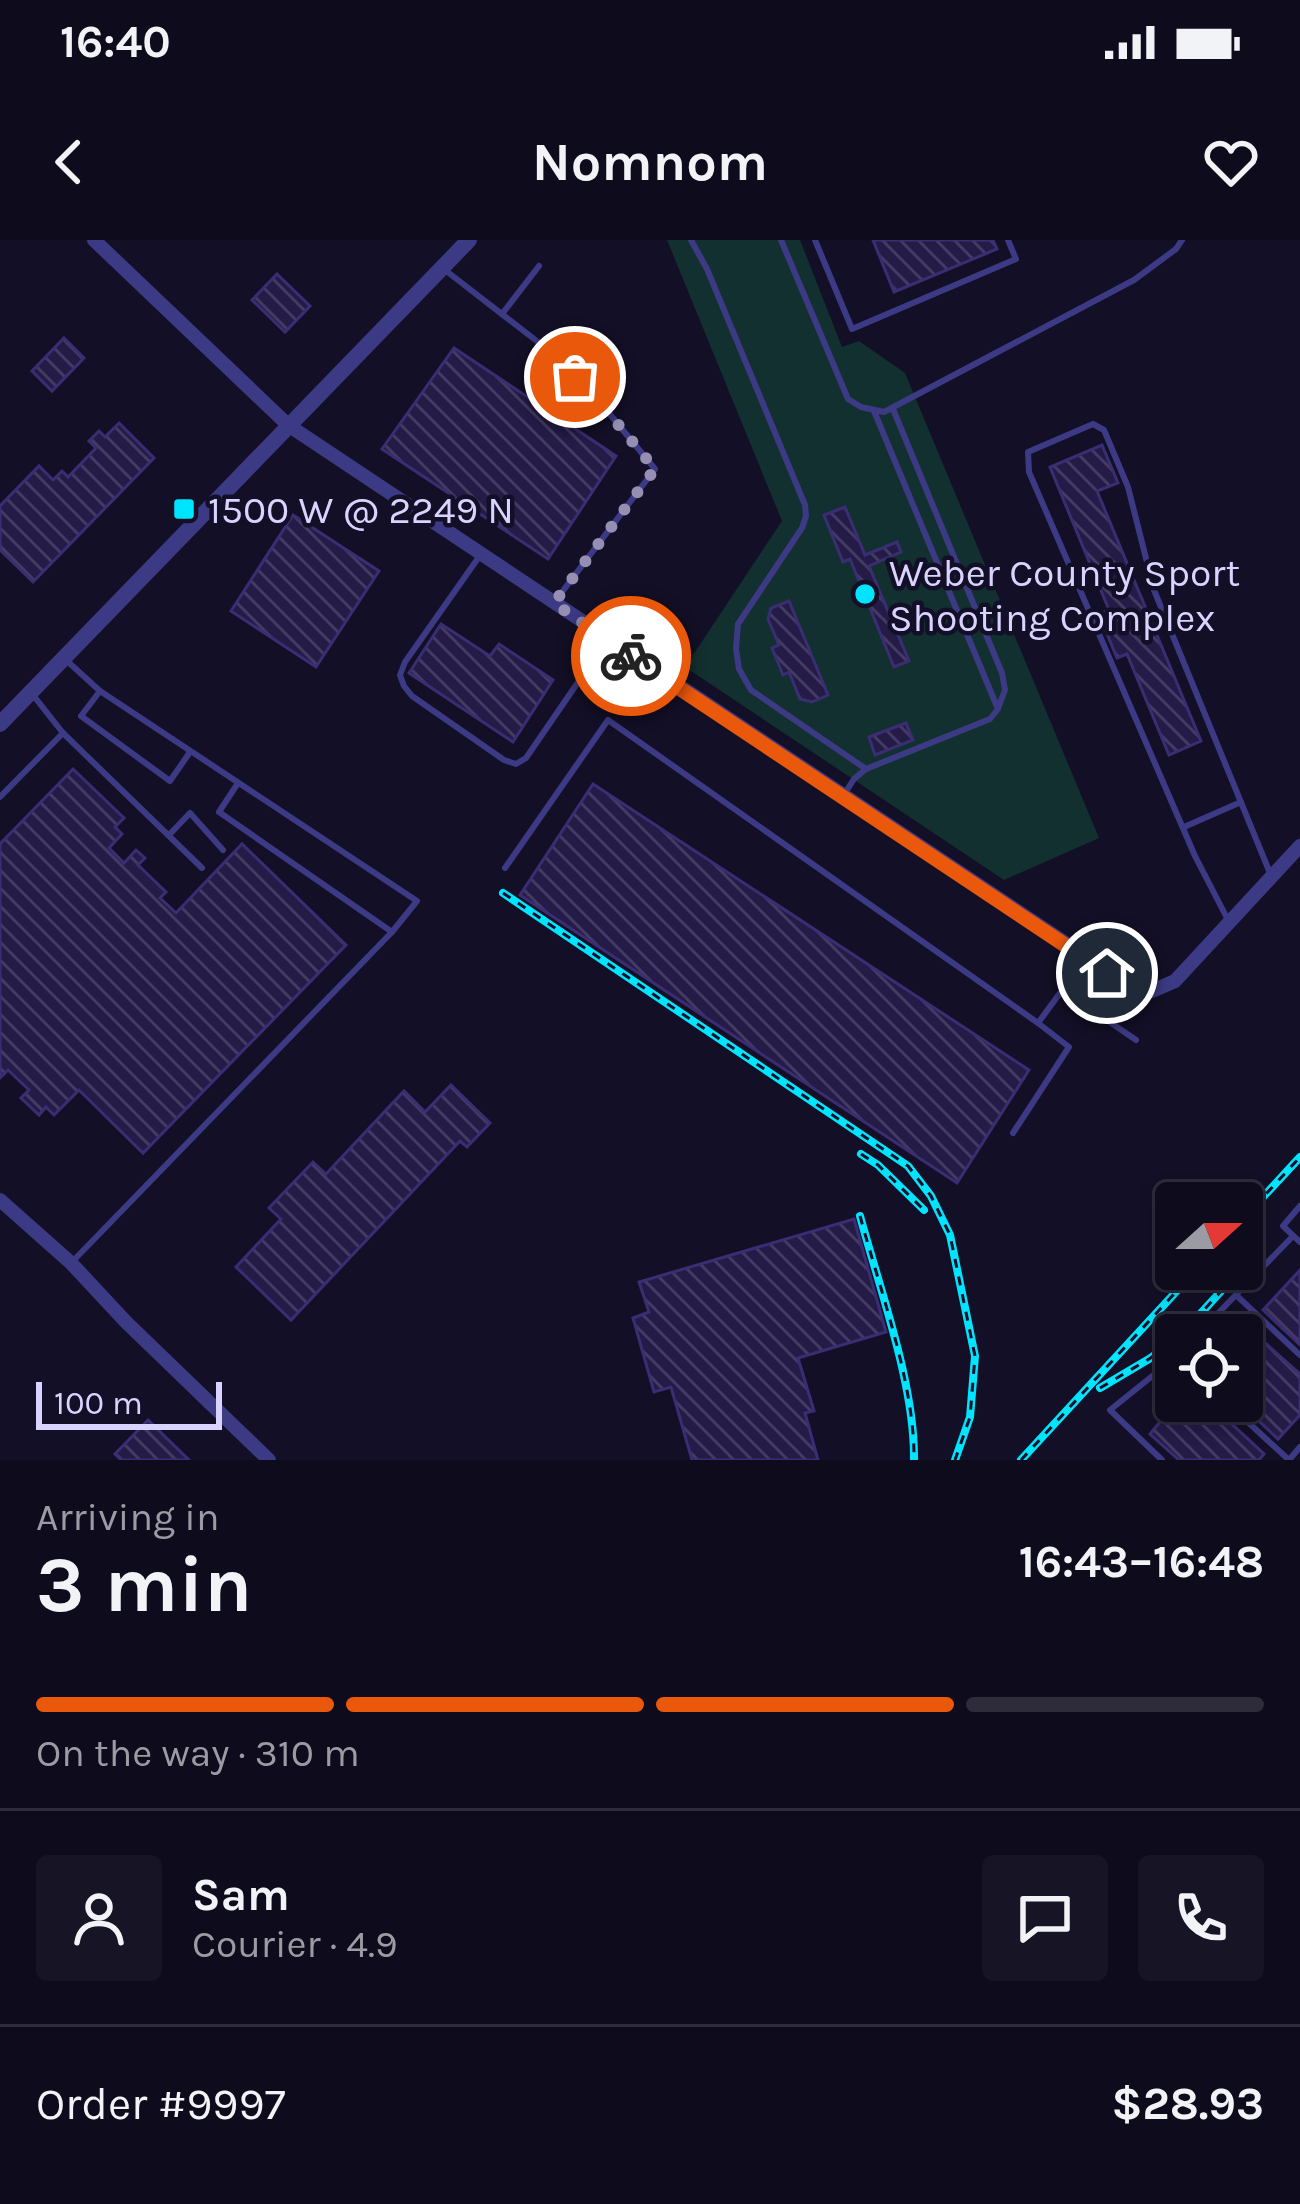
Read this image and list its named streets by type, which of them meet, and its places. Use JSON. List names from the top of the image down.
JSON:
{
  "places": {
    "transit": ["1500 W @ 2249 N"],
    "other": ["Weber County Sport Shooting Complex"]
  },
  "scale_bar": "100 m",
  "north": "right",
  "page": {
    "status": "16:40",
    "header": "Nomnom",
    "scale": "100 m",
    "heading": ["3 min", "Arriving in", "16:43–16:48"],
    "panel": [
      "Sam",
      "Courier · 4.9",
      "Order #9997",
      "$28.93"
    ],
    "bar": "On the way · 310 m"
  }
}
